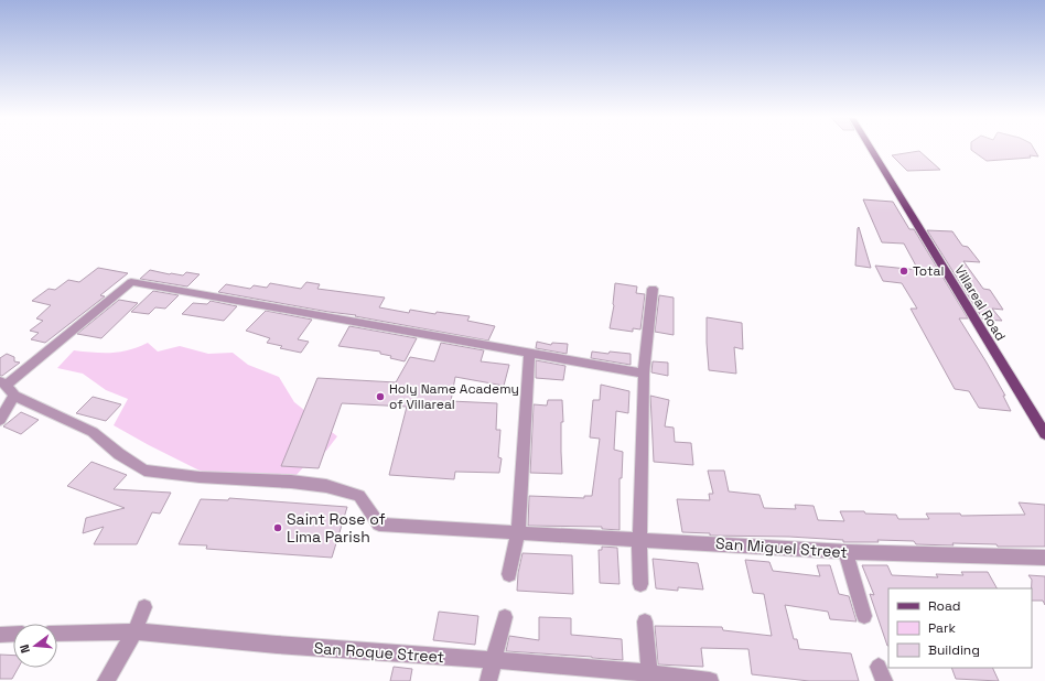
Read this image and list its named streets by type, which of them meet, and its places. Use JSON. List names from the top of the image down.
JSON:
{
  "streets": {
    "main road": ["Villareal Road"],
    "street": ["San Miguel Street", "San Roque Street"]
  },
  "places": ["Total", "Holy Name Academy of Villareal", "Saint Rose of Lima Parish"],
  "legend": ["Road", "Park", "Building"],
  "north": "left"
}
